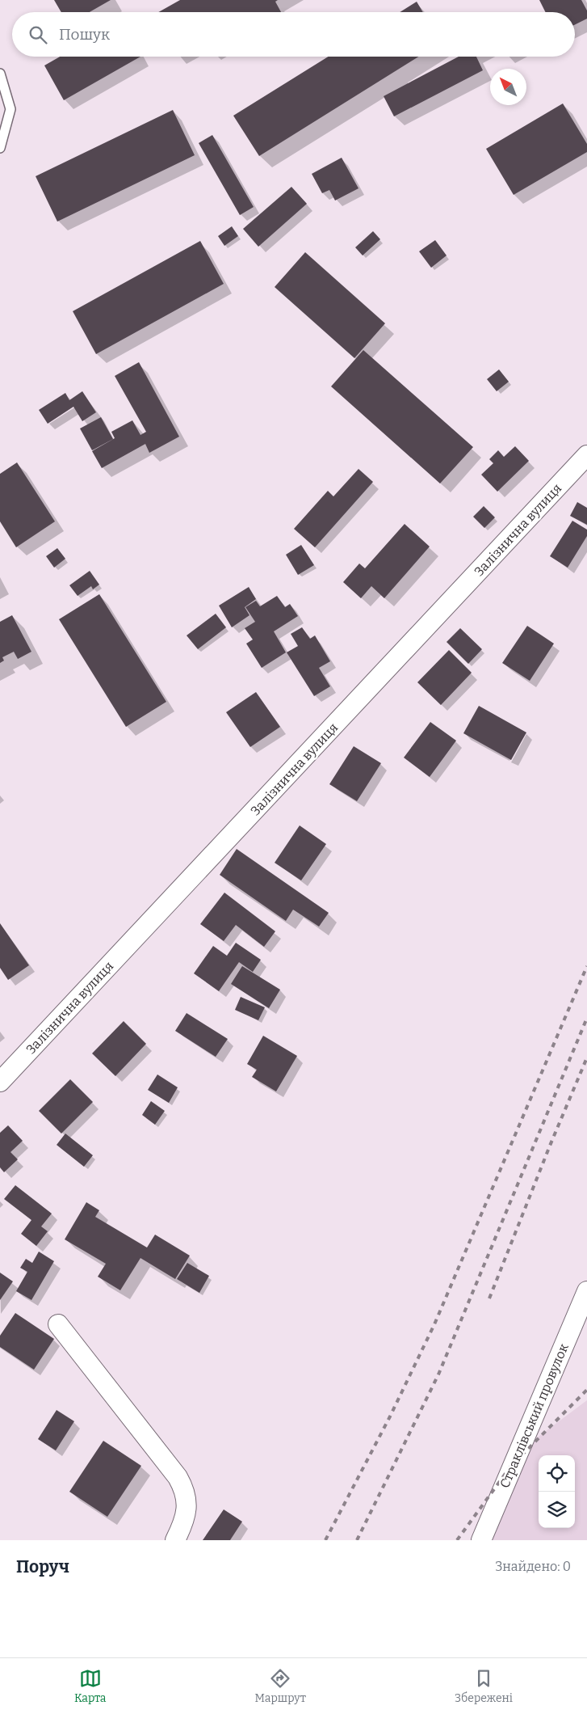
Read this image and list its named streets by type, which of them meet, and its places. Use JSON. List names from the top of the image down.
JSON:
{
  "streets": {
    "street": ["Залізнична вулиця", "Страклівський провулок"]
  },
  "north": "top left",
  "page": {
    "search": "Пошук",
    "heading": ["Поруч", "Знайдено: 0"],
    "nav": ["Карта", "Маршрут", "Збережені"]
  }
}
